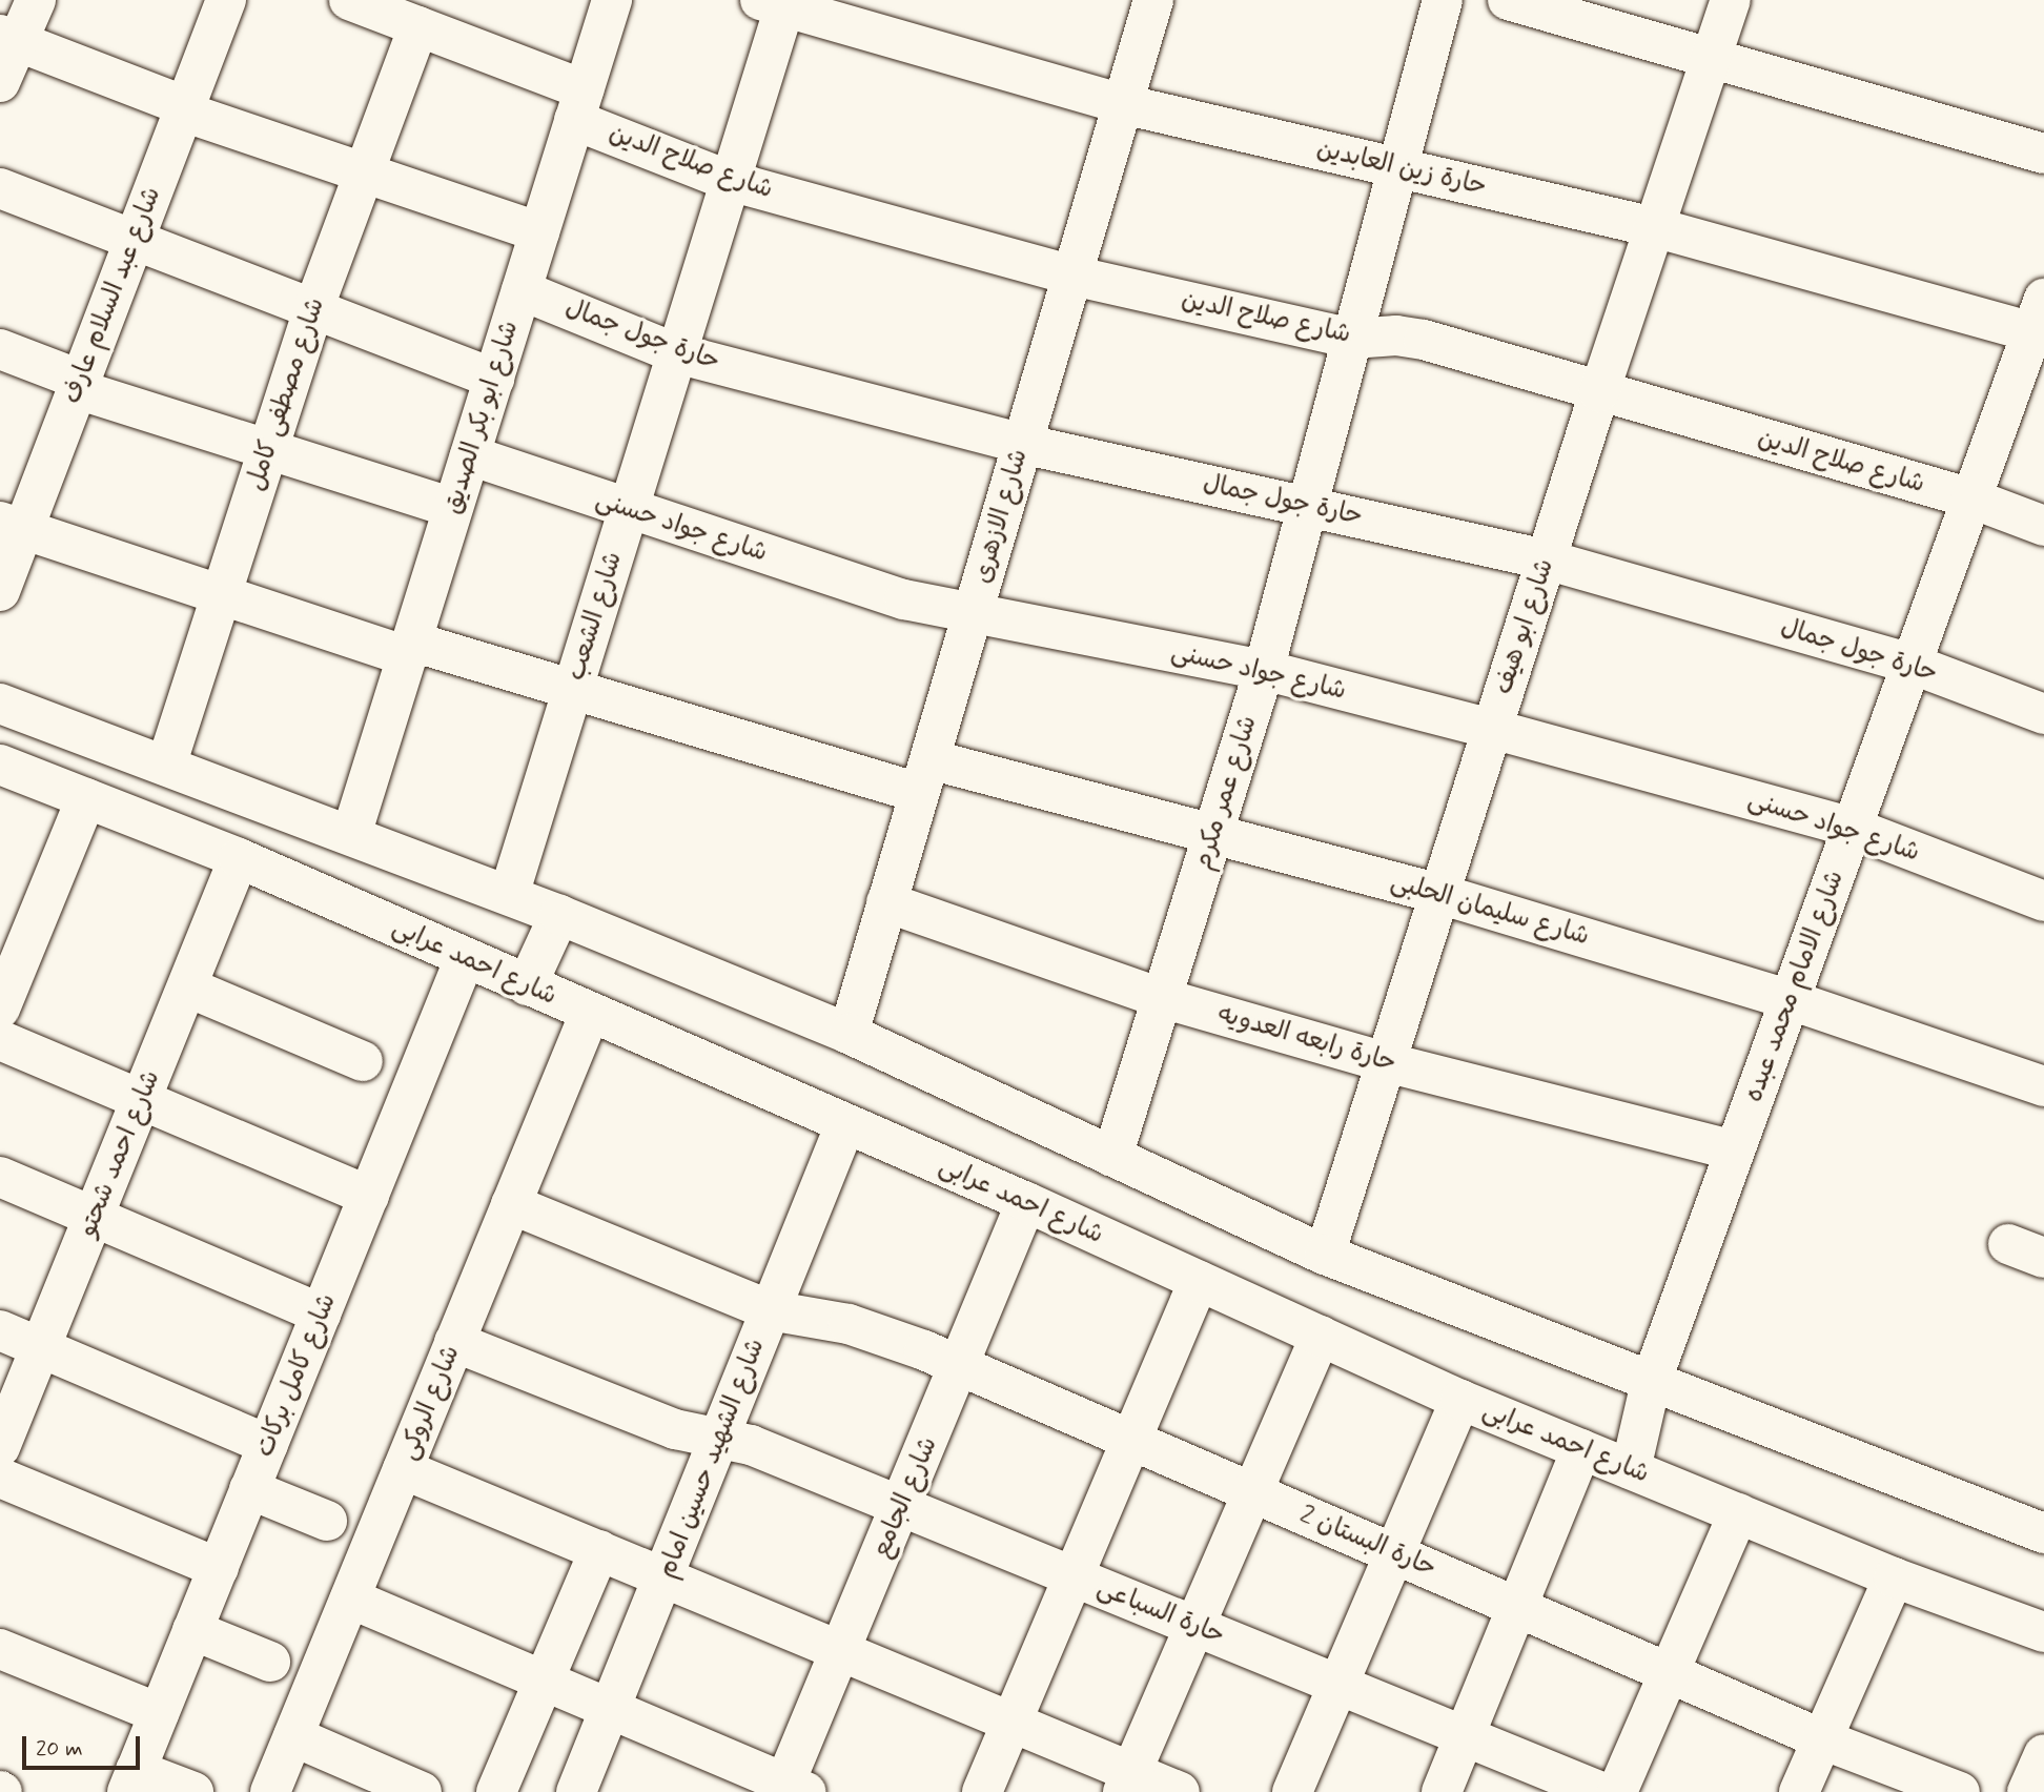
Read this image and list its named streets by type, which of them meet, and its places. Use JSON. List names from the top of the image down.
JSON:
{
  "streets": {
    "street": [
      "شارع صلاح الدين",
      "حارة زين العابدين",
      "شارع عبد السلام عارف",
      "حارة جول جمال",
      "شارع مصطفى كامل",
      "شارع ابو بكر الصديق",
      "شارع الازهرى",
      "شارع جواد حسنى",
      "شارع الشعب",
      "شارع ابو هيف",
      "شارع عمر مكرم",
      "شارع سليمان الحلبى",
      "شارع احمد عرابى",
      "شارع الامام محمد عبده",
      "حارة رابعه العدويه",
      "شارع احمد شحتو",
      "شارع كامل بركات",
      "شارع الروكى",
      "شارع الشهيد حسين امام",
      "شارع الجامع",
      "حارة البستان 2",
      "حارة السباعى"
    ]
  },
  "crossings": [
    ["شارع صلاح الدين", "شارع مصطفى كامل"],
    ["شارع صلاح الدين", "شارع ابو بكر الصديق"],
    ["شارع صلاح الدين", "شارع الازهرى"],
    ["شارع صلاح الدين", "شارع الشعب"],
    ["شارع صلاح الدين", "شارع ابو هيف"],
    ["شارع صلاح الدين", "شارع عمر مكرم"],
    ["شارع صلاح الدين", "شارع الامام محمد عبده"],
    ["حارة زين العابدين", "شارع الازهرى"],
    ["حارة زين العابدين", "شارع الشعب"],
    ["حارة زين العابدين", "شارع ابو هيف"],
    ["حارة زين العابدين", "شارع عمر مكرم"],
    ["حارة زين العابدين", "شارع الامام محمد عبده"],
    ["شارع عبد السلام عارف", "شارع سليمان الحلبى"],
    ["حارة جول جمال", "شارع ابو بكر الصديق"],
    ["حارة جول جمال", "شارع الازهرى"],
    ["حارة جول جمال", "شارع الشعب"],
    ["حارة جول جمال", "شارع ابو هيف"],
    ["حارة جول جمال", "شارع عمر مكرم"],
    ["حارة جول جمال", "شارع الامام محمد عبده"],
    ["شارع مصطفى كامل", "شارع سليمان الحلبى"],
    ["شارع ابو بكر الصديق", "شارع جواد حسنى"],
    ["شارع ابو بكر الصديق", "شارع سليمان الحلبى"],
    ["شارع الازهرى", "شارع جواد حسنى"],
    ["شارع الازهرى", "شارع سليمان الحلبى"],
    ["شارع الازهرى", "حارة رابعه العدويه"],
    ["شارع جواد حسنى", "شارع الشعب"],
    ["شارع جواد حسنى", "شارع ابو هيف"],
    ["شارع جواد حسنى", "شارع عمر مكرم"],
    ["شارع جواد حسنى", "شارع الامام محمد عبده"],
    ["شارع الشعب", "شارع سليمان الحلبى"],
    ["شارع ابو هيف", "شارع سليمان الحلبى"],
    ["شارع ابو هيف", "حارة رابعه العدويه"],
    ["شارع عمر مكرم", "شارع سليمان الحلبى"],
    ["شارع عمر مكرم", "حارة رابعه العدويه"],
    ["شارع سليمان الحلبى", "شارع الامام محمد عبده"],
    ["شارع احمد عرابى", "شارع الامام محمد عبده"],
    ["شارع احمد عرابى", "شارع احمد شحتو"],
    ["شارع احمد عرابى", "شارع كامل بركات"],
    ["شارع احمد عرابى", "شارع الروكى"],
    ["شارع احمد عرابى", "شارع الشهيد حسين امام"],
    ["شارع احمد عرابى", "شارع الجامع"],
    ["شارع الامام محمد عبده", "حارة رابعه العدويه"],
    ["شارع الروكى", "حارة البستان 2"],
    ["شارع الروكى", "حارة السباعى"],
    ["شارع الشهيد حسين امام", "حارة البستان 2"],
    ["شارع الشهيد حسين امام", "حارة السباعى"],
    ["شارع الجامع", "حارة البستان 2"],
    ["شارع الجامع", "حارة السباعى"]
  ],
  "scale_bar": "20 m"
}
